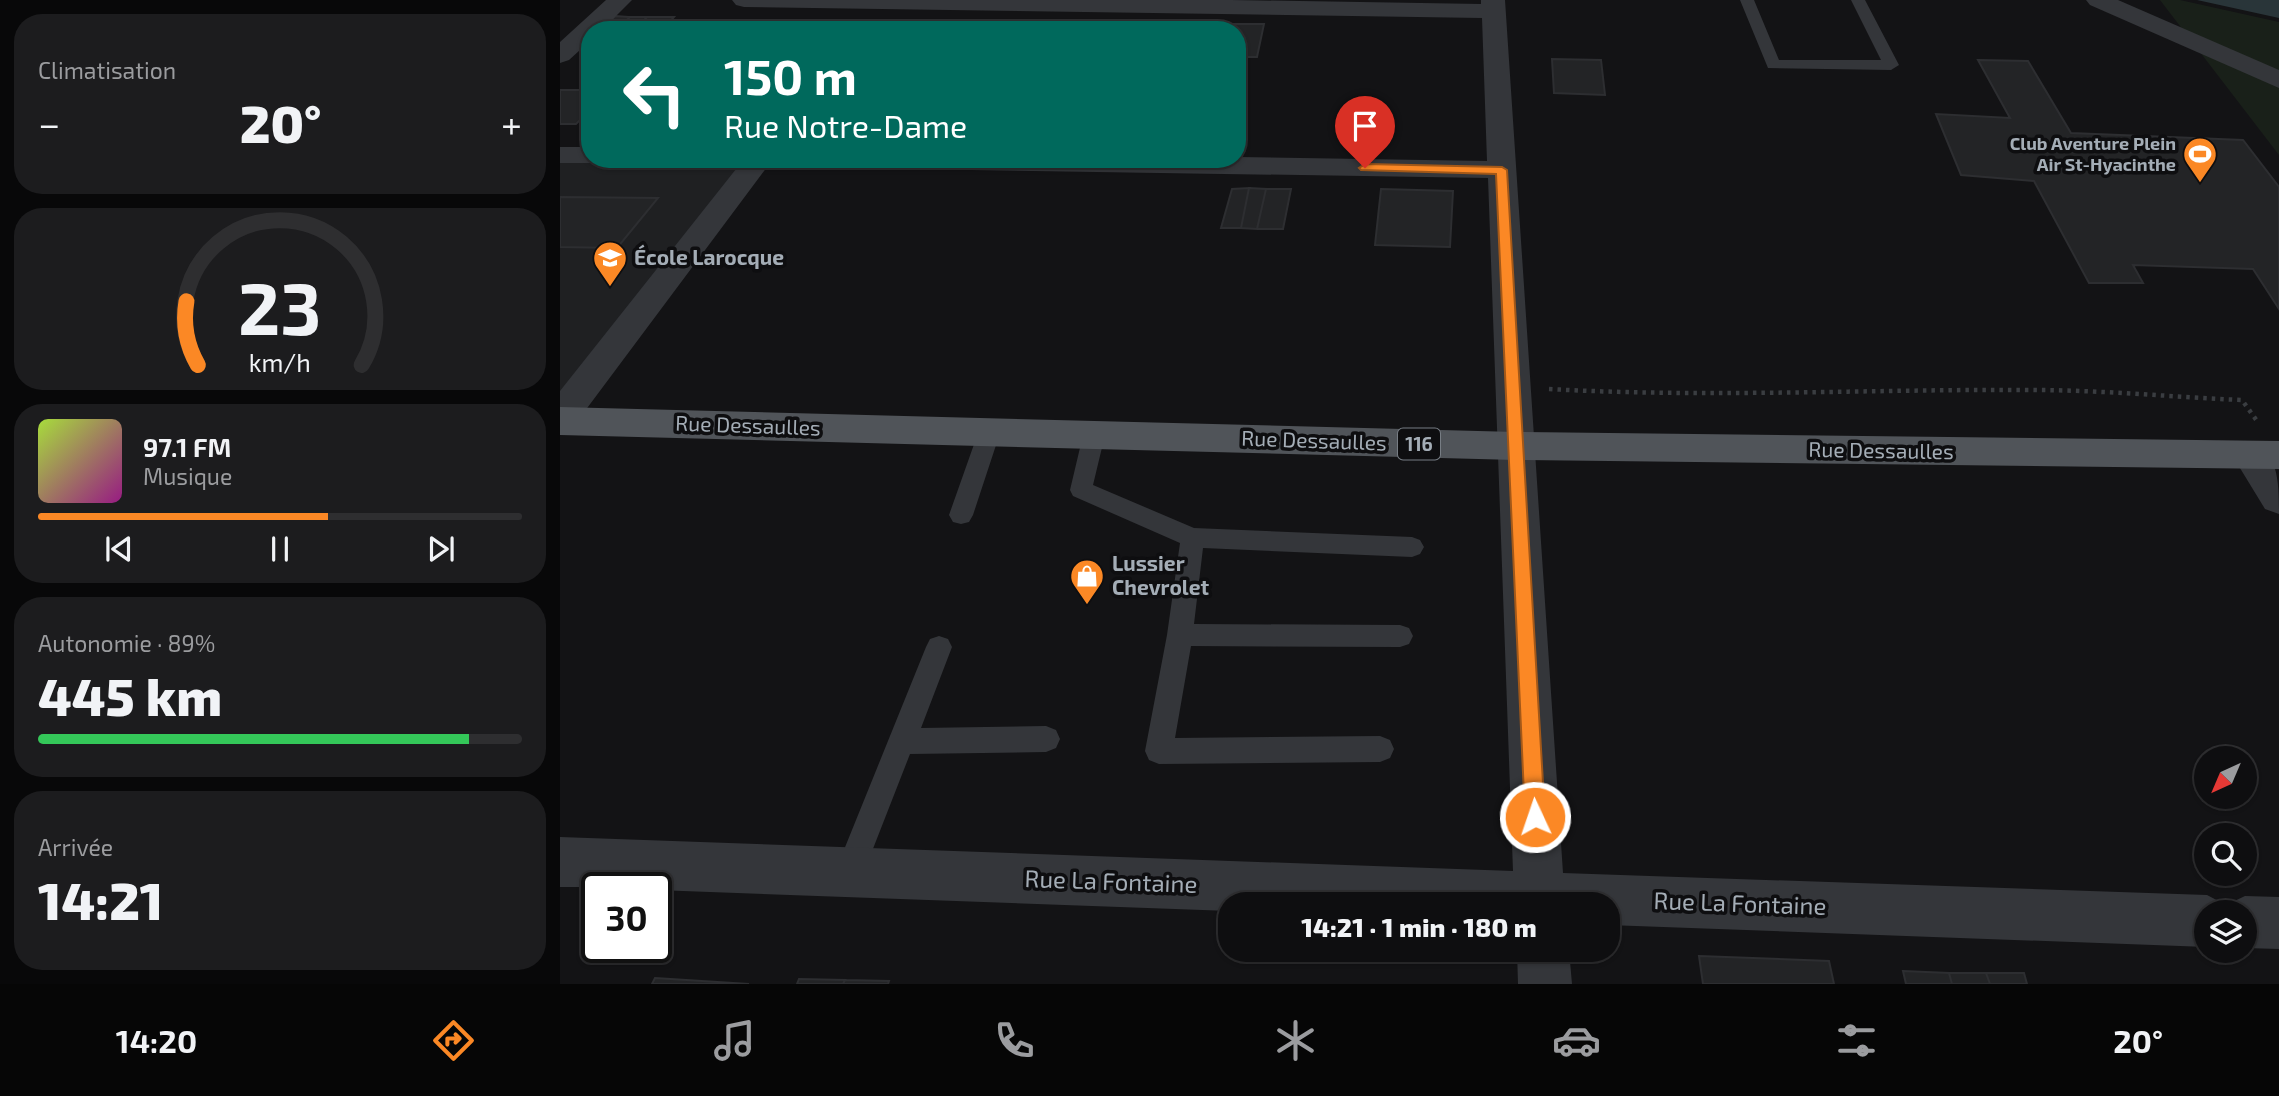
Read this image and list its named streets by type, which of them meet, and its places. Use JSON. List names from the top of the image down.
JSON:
{
  "streets": {
    "main road": ["Rue Dessaulles", "116"],
    "street": ["Rue La Fontaine"]
  },
  "places": {
    "sports": ["Club Aventure Plein Air St-Hyacinthe"],
    "school or university": ["École Larocque"],
    "shop": ["Lussier Chevrolet"]
  },
  "north": "bottom left",
  "page": {
    "tile": [
      "Climatisation",
      ["Autonomie · 89%", "445 km"],
      ["Arrivée", "14:21"]
    ],
    "turn": ["150 m", "Rue Notre-Dame"],
    "heat": ["−", "20°", "+"],
    "song": ["97.1 FM", "Musique"],
    "limit": "30",
    "trip": "14:21 · 1 min · 180 m",
    "tabs": ["14:20", "20°"],
    "gauge": ["23", "km/h"]
  }
}
